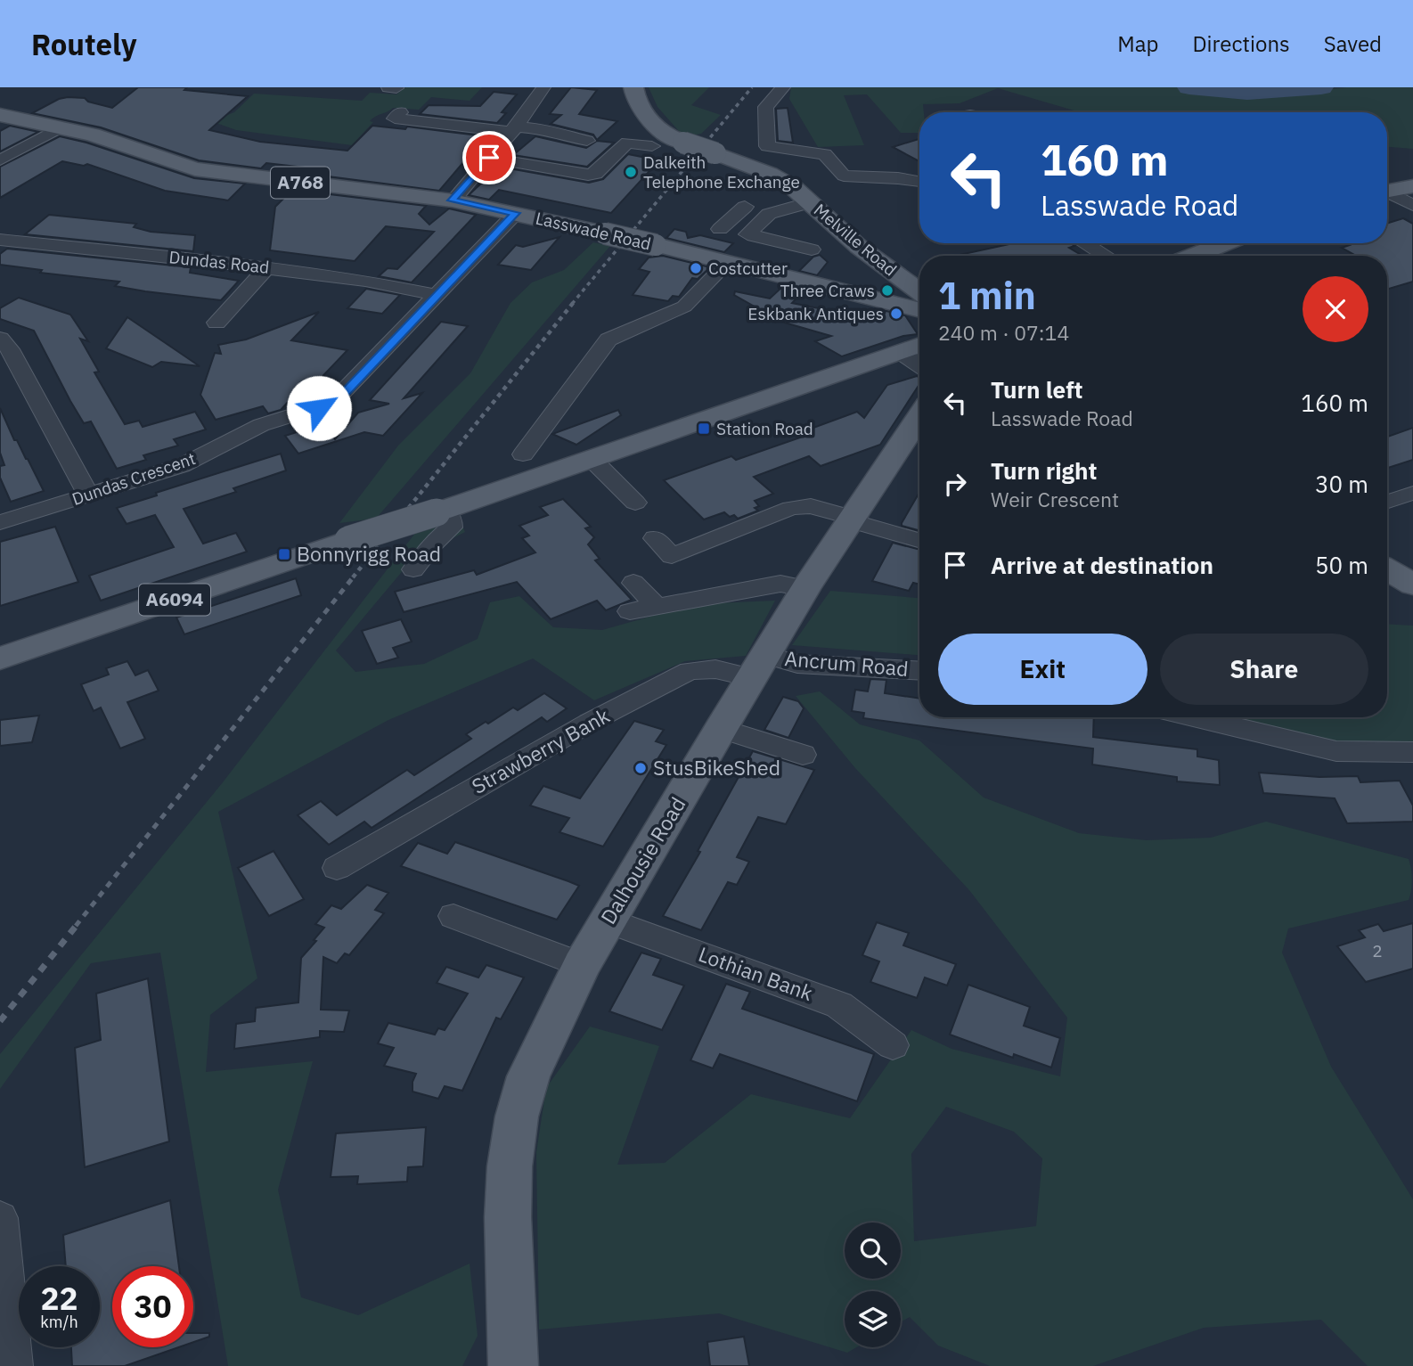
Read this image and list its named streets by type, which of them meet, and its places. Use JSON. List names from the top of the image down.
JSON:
{
  "streets": {
    "main road": [
      "A768",
      "Lasswade Road",
      "Melville Road",
      "A6094",
      "Dalhousie Road"
    ],
    "street": [
      "Dundas Road",
      "Dundas Crescent",
      "Ancrum Road",
      "Strawberry Bank",
      "Lothian Bank"
    ]
  },
  "crossings": [
    ["Lasswade Road", "Dundas Crescent"],
    ["Dundas Road", "Dundas Crescent"],
    ["Ancrum Road", "Strawberry Bank"],
    ["Ancrum Road", "Dalhousie Road"],
    ["Strawberry Bank", "Dalhousie Road"],
    ["Dalhousie Road", "Lothian Bank"]
  ],
  "places": {
    "other": [
      "Dalkeith Telephone Exchange",
      "Costcutter",
      "Three Craws",
      "Eskbank Antiques",
      "StusBikeShed"
    ],
    "transit": ["Station Road", "Bonnyrigg Road"]
  },
  "house_numbers": ["2"],
  "page": {
    "header": "Routely",
    "nav": ["Map", "Directions", "Saved"],
    "turn": ["160 m", "Lasswade Road"],
    "heading": ["1 min", "240 m · 07:14"],
    "list": [
      {
        "name": "Turn left",
        "note": "Lasswade Road",
        "value": "160 m"
      },
      {
        "name": "Turn right",
        "note": "Weir Crescent",
        "value": "30 m"
      },
      {
        "name": "Arrive at destination",
        "value": "50 m"
      }
    ],
    "buttons": ["Exit", "Share"],
    "speed": "22 km/h",
    "limit": "30"
  }
}
